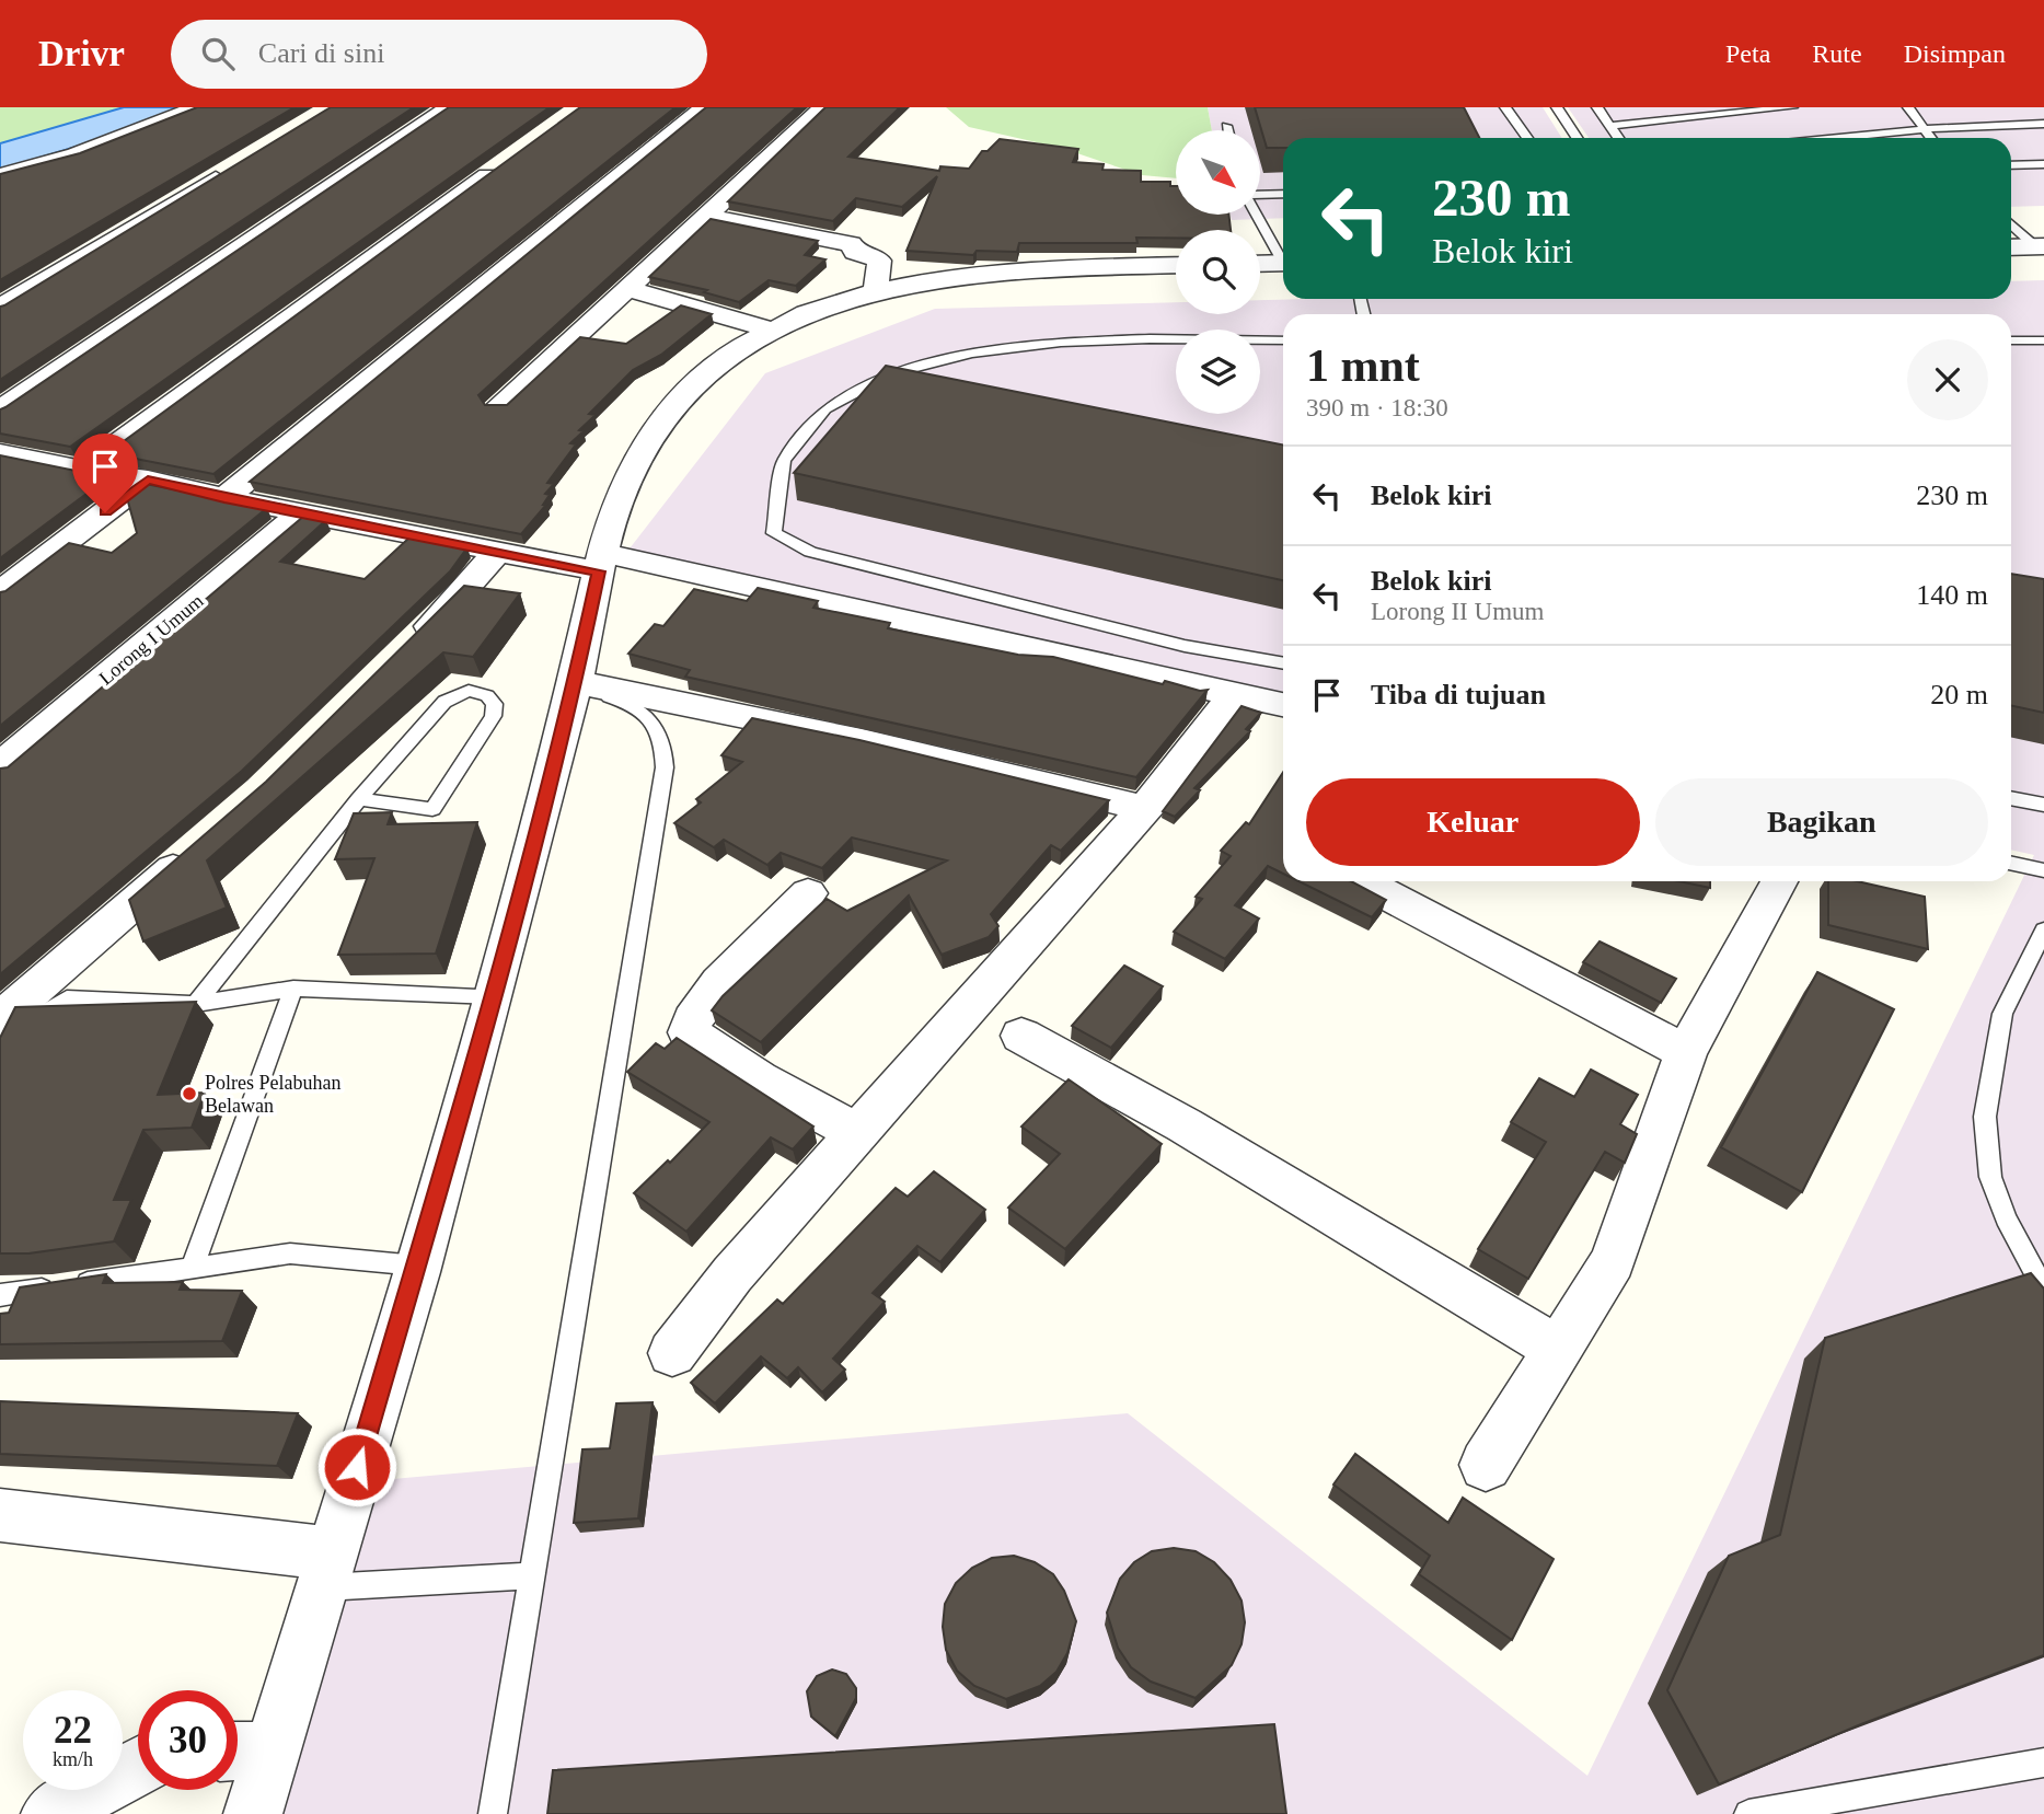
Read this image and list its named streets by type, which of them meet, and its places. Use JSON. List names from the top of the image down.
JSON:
{
  "streets": {
    "street": ["Lorong I Umum"]
  },
  "places": ["Polres Pelabuhan Belawan"],
  "north": "bottom right",
  "page": {
    "header": "Drivr",
    "search": "Cari di sini",
    "nav": ["Peta", "Rute", "Disimpan"],
    "turn": ["230 m", "Belok kiri"],
    "heading": ["1 mnt", "390 m · 18:30"],
    "list": [
      {
        "name": "Belok kiri",
        "value": "230 m"
      },
      {
        "name": "Belok kiri",
        "note": "Lorong II Umum",
        "value": "140 m"
      },
      {
        "name": "Tiba di tujuan",
        "value": "20 m"
      }
    ],
    "buttons": ["Keluar", "Bagikan"],
    "speed": "22 km/h",
    "limit": "30"
  }
}
